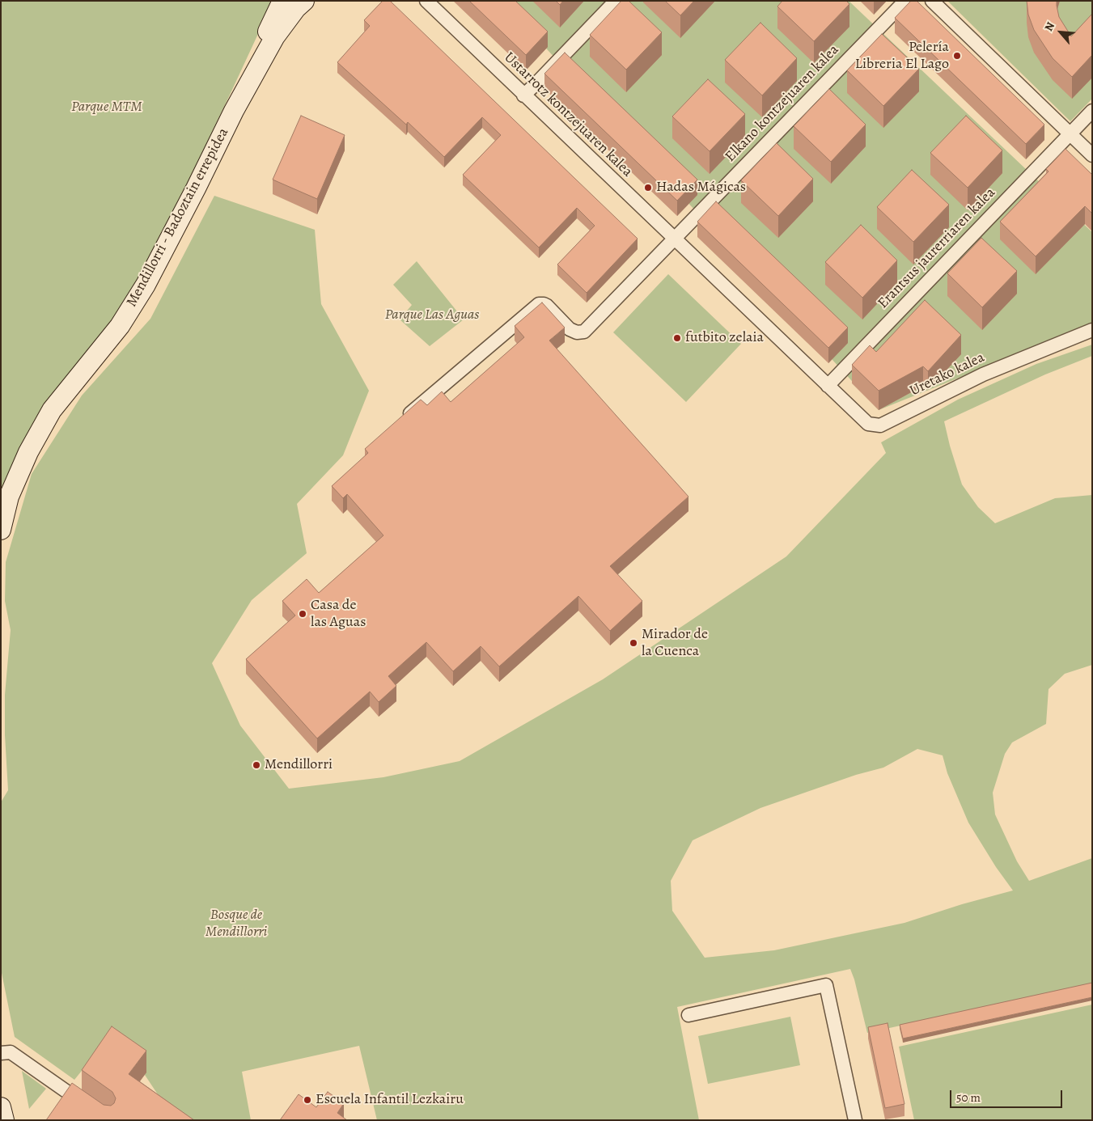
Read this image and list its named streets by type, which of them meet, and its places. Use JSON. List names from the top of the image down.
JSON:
{
  "streets": {
    "street": [
      "Elkano kontzejuaren kalea",
      "Ustarrotz kontzejuaren kalea",
      "Mendillorri - Badoztain errepidea",
      "Erantsus jaurerriaren kalea",
      "Uretako kalea"
    ]
  },
  "crossings": [
    ["Elkano kontzejuaren kalea", "Ustarrotz kontzejuaren kalea"],
    ["Ustarrotz kontzejuaren kalea", "Erantsus jaurerriaren kalea"],
    ["Ustarrotz kontzejuaren kalea", "Uretako kalea"],
    ["Erantsus jaurerriaren kalea", "Uretako kalea"]
  ],
  "parks": ["Parque MTM", "Parque Las Aguas", "Bosque de Mendillorri"],
  "places": [
    "Pelería Libreria El Lago",
    "Hadas Mágicas",
    "futbito zelaia",
    "Casa de las Aguas",
    "Mirador de la Cuenca",
    "Mendillorri",
    "Escuela Infantil Lezkairu"
  ],
  "scale_bar": "50 m",
  "north": "top left"
}
